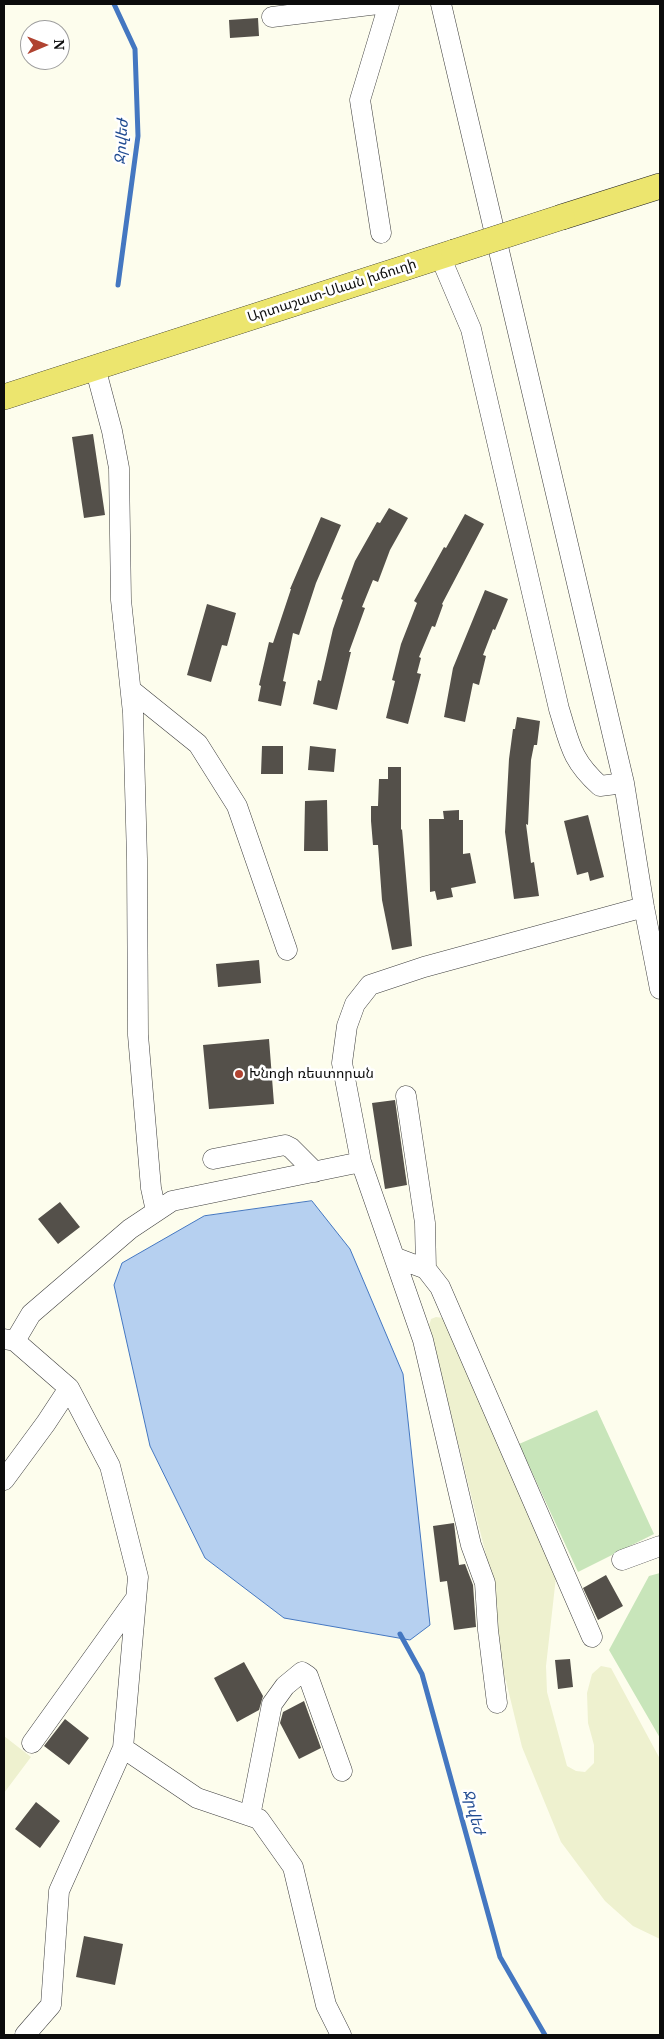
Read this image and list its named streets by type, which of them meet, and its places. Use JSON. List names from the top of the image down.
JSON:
{
  "streets": {
    "main road": ["Արտաշատ-Սևան խճուղի"]
  },
  "water": ["Ջրվեժ"],
  "places": ["Խնոցի ռեստորան"],
  "north": "right"
}
